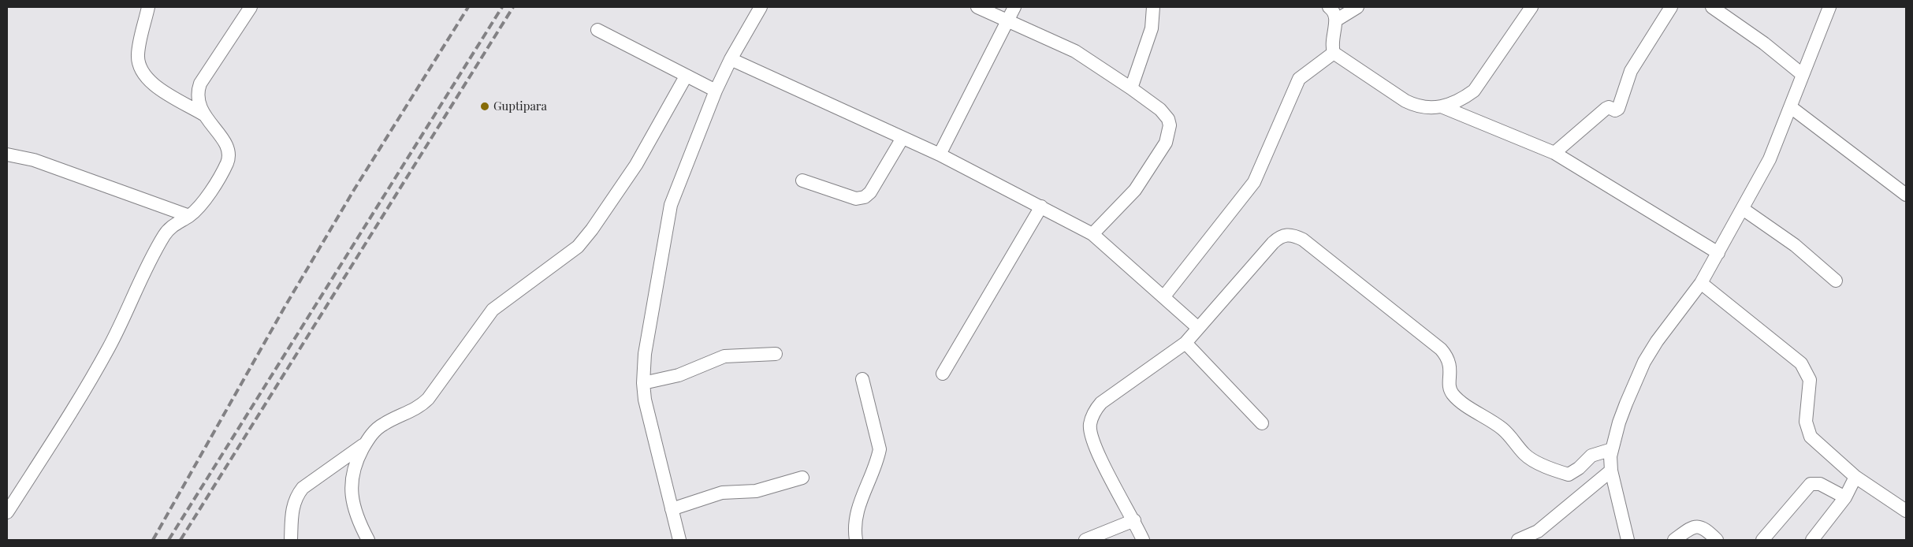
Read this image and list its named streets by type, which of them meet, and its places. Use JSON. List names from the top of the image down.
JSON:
{
  "places": ["Guptipara"]
}
